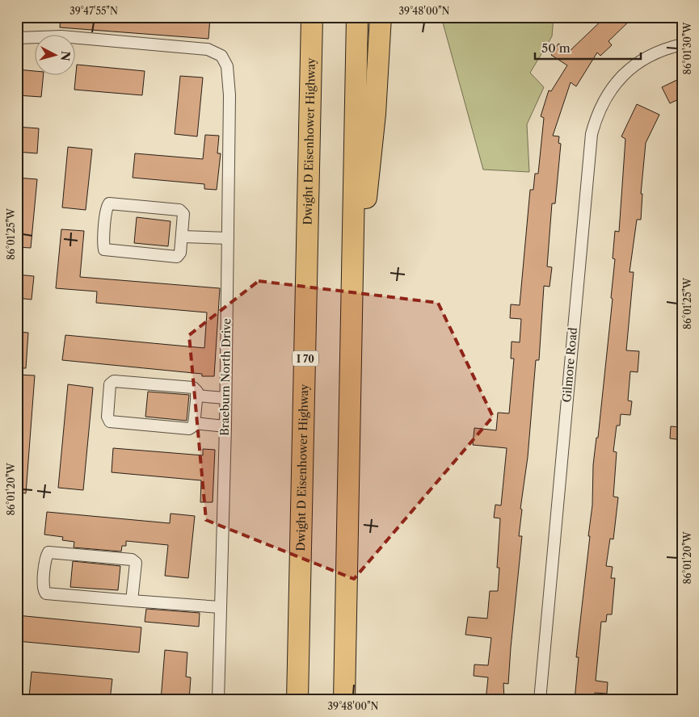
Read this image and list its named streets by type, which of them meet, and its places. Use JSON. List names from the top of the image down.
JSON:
{
  "streets": {
    "highway": ["Dwight D Eisenhower Highway", "I 70"],
    "street": ["Gilmore Road", "Braeburn North Drive"]
  },
  "scale_bar": "50 m",
  "north": "right",
  "coordinates": [
    "39°47'55\"N",
    "39°48'00\"N",
    "86°01'30\"W",
    "86°01'25\"W",
    "86°01'20\"W"
  ]
}
